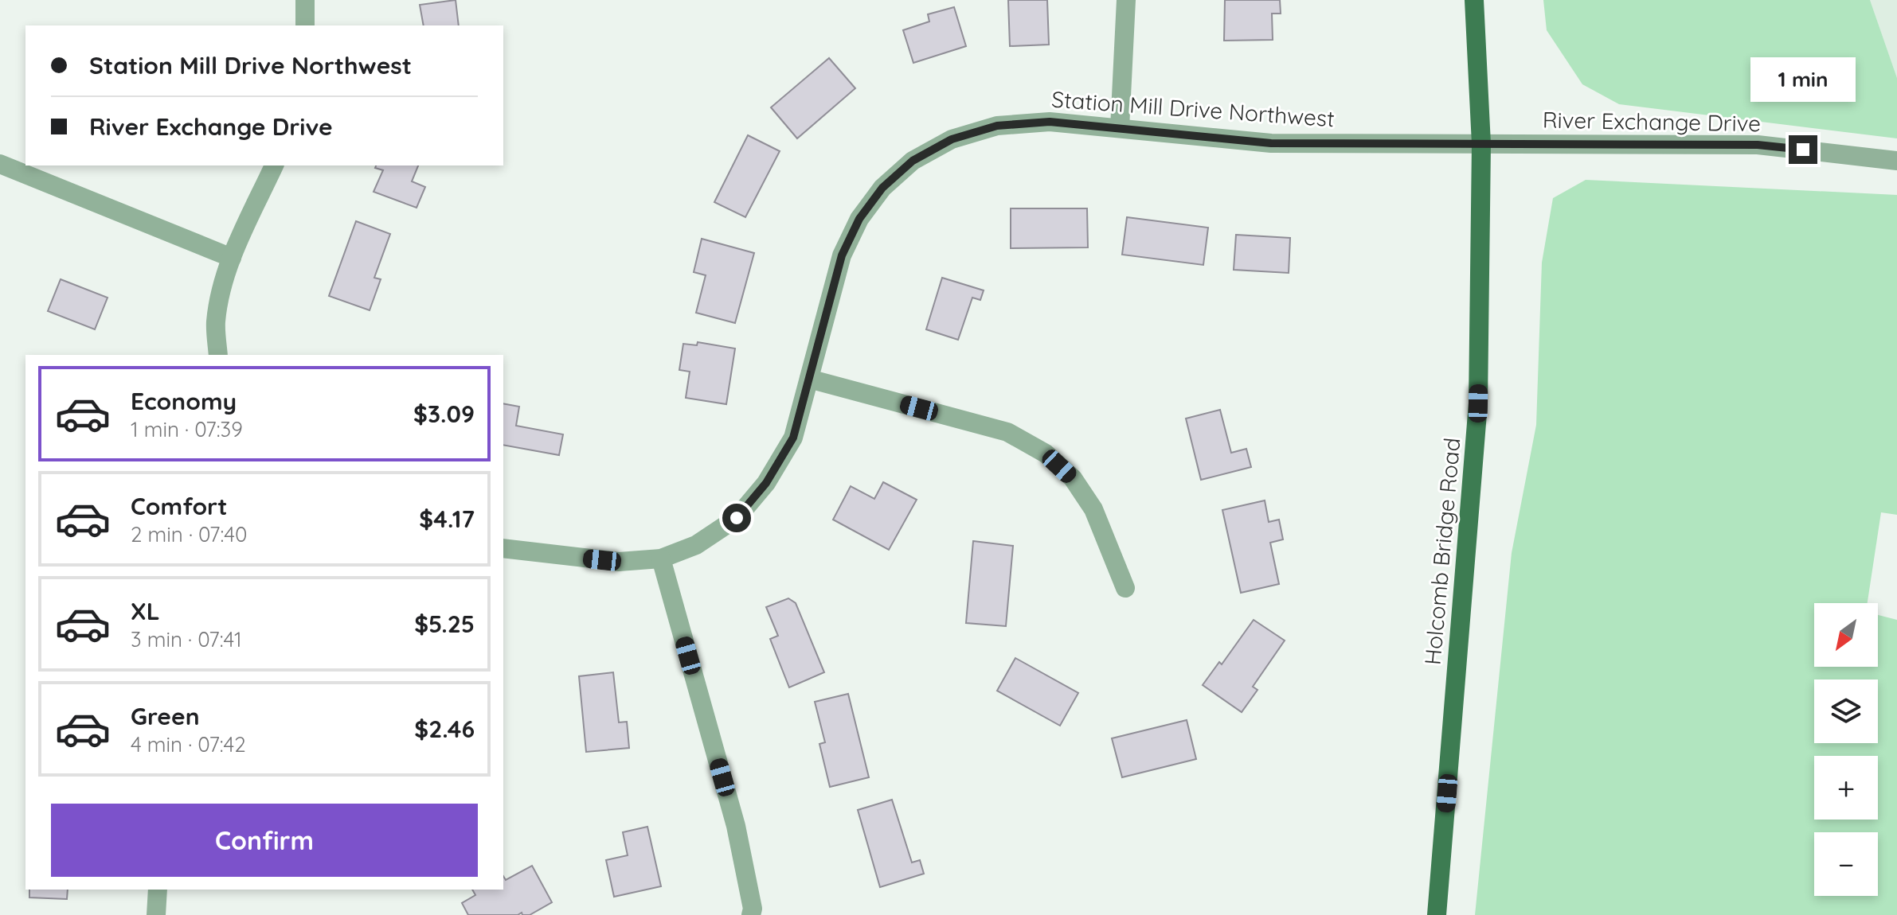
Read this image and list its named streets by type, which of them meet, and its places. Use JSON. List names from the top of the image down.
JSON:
{
  "streets": {
    "main road": ["Holcomb Bridge Road"],
    "street": ["Station Mill Drive Northwest", "River Exchange Drive"]
  },
  "crossings": [
    ["Station Mill Drive Northwest", "River Exchange Drive"],
    ["Station Mill Drive Northwest", "Holcomb Bridge Road"],
    ["River Exchange Drive", "Holcomb Bridge Road"]
  ],
  "north": "bottom left",
  "page": {
    "banner": ["Station Mill Drive Northwest", "River Exchange Drive"],
    "bubble": "1 min",
    "list": [
      {
        "name": "Economy",
        "note": "1 min · 07:39",
        "value": "$3.09"
      },
      {
        "name": "Comfort",
        "note": "2 min · 07:40",
        "value": "$4.17"
      },
      {
        "name": "XL",
        "note": "3 min · 07:41",
        "value": "$5.25"
      },
      {
        "name": "Green",
        "note": "4 min · 07:42",
        "value": "$2.46"
      }
    ],
    "map_buttons": ["+", "−"],
    "buttons": "Confirm"
  }
}
